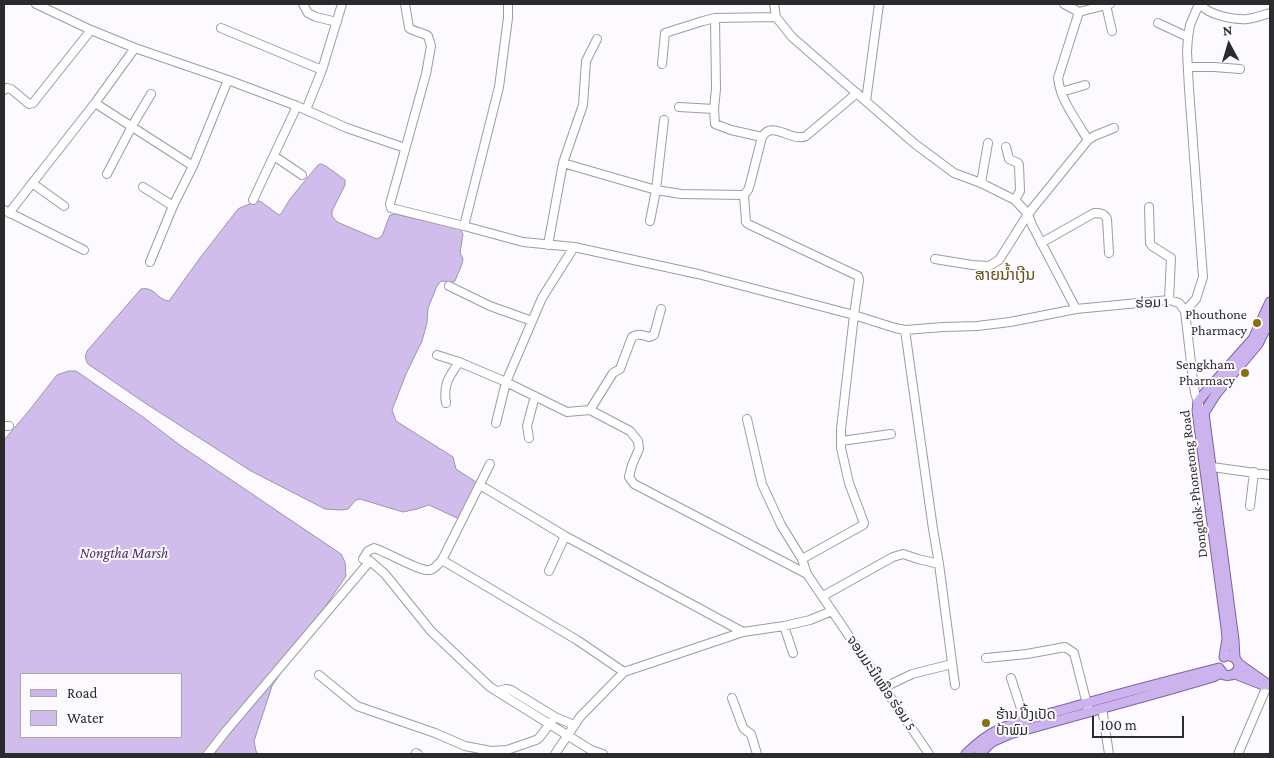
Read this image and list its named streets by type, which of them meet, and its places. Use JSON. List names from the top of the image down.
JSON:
{
  "streets": {
    "main road": ["Dongdok-Phonetong Road"],
    "street": ["ຮ່ອມ 1", "ຈອມມະນີເໜືອ ຮ່ອມ 5"]
  },
  "crossings": [
    ["ຮ່ອມ 1", "Dongdok-Phonetong Road"]
  ],
  "districts": ["ສາຍນ້ຳເງີນ"],
  "water": ["Nongtha Marsh"],
  "places": ["Phouthone Pharmacy", "Sengkham Pharmacy", "ຮ້ານ ປີ້ງເປັດ ປ້າພົມ"],
  "legend": ["Road", "Water"],
  "scale_bar": "100 m",
  "north": "top"
}
